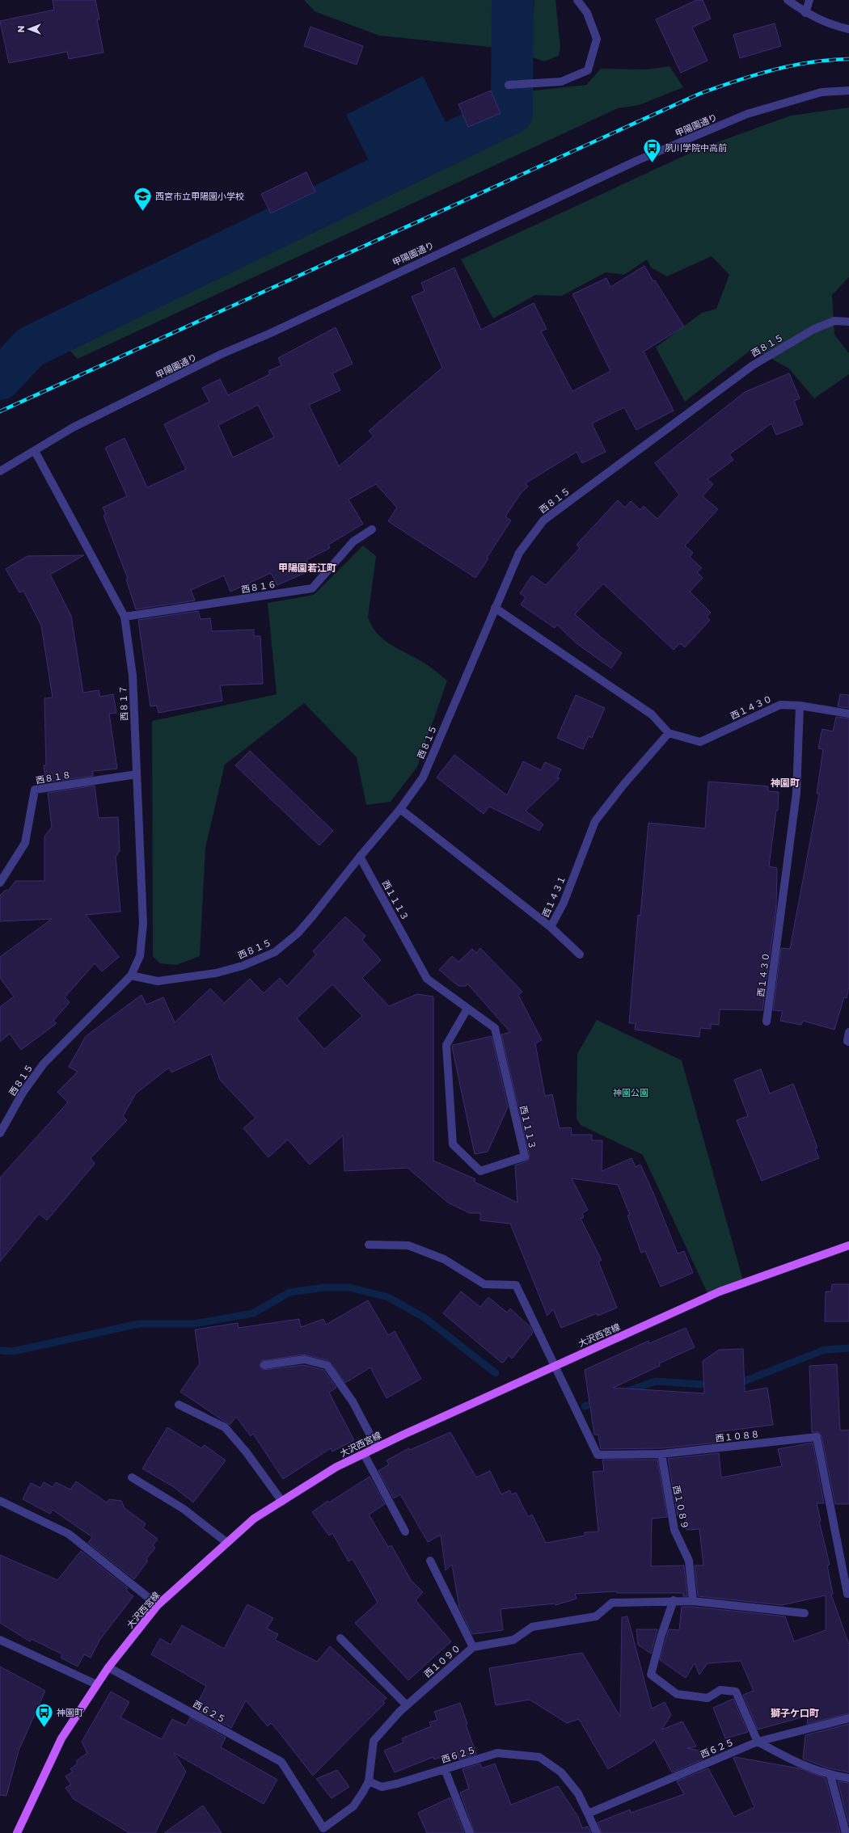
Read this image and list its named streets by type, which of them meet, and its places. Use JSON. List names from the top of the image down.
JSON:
{
  "streets": {
    "main road": ["大沢西宮線"],
    "street": [
      "甲陽園通り",
      "西８１５",
      "西８１６",
      "西８１７",
      "西１４３０",
      "西８１８",
      "西１４３１",
      "西１１１３",
      "西１０８８",
      "西１０８９",
      "西１０９０",
      "西６２５"
    ]
  },
  "crossings": [
    ["甲陽園通り", "西８１７"],
    ["西８１５", "西８１７"],
    ["西８１５", "西１４３０"],
    ["西８１５", "西１４３１"],
    ["西８１５", "西１１１３"],
    ["西８１６", "西８１７"],
    ["西８１７", "西８１８"],
    ["西１４３０", "西１４３１"],
    ["大沢西宮線", "西１０８８"],
    ["大沢西宮線", "西６２５"],
    ["西１０８８", "西１０８９"],
    ["西１０８９", "西１０９０"],
    ["西１０９０", "西６２５"]
  ],
  "districts": ["甲陽園若江町", "神園町", "獅子ケ口町"],
  "parks": ["神園公園"],
  "places": {
    "bus stop": ["夙川学院中高前", "神園町"],
    "school or university": ["西宮市立甲陽園小学校"]
  },
  "north": "left"
}
